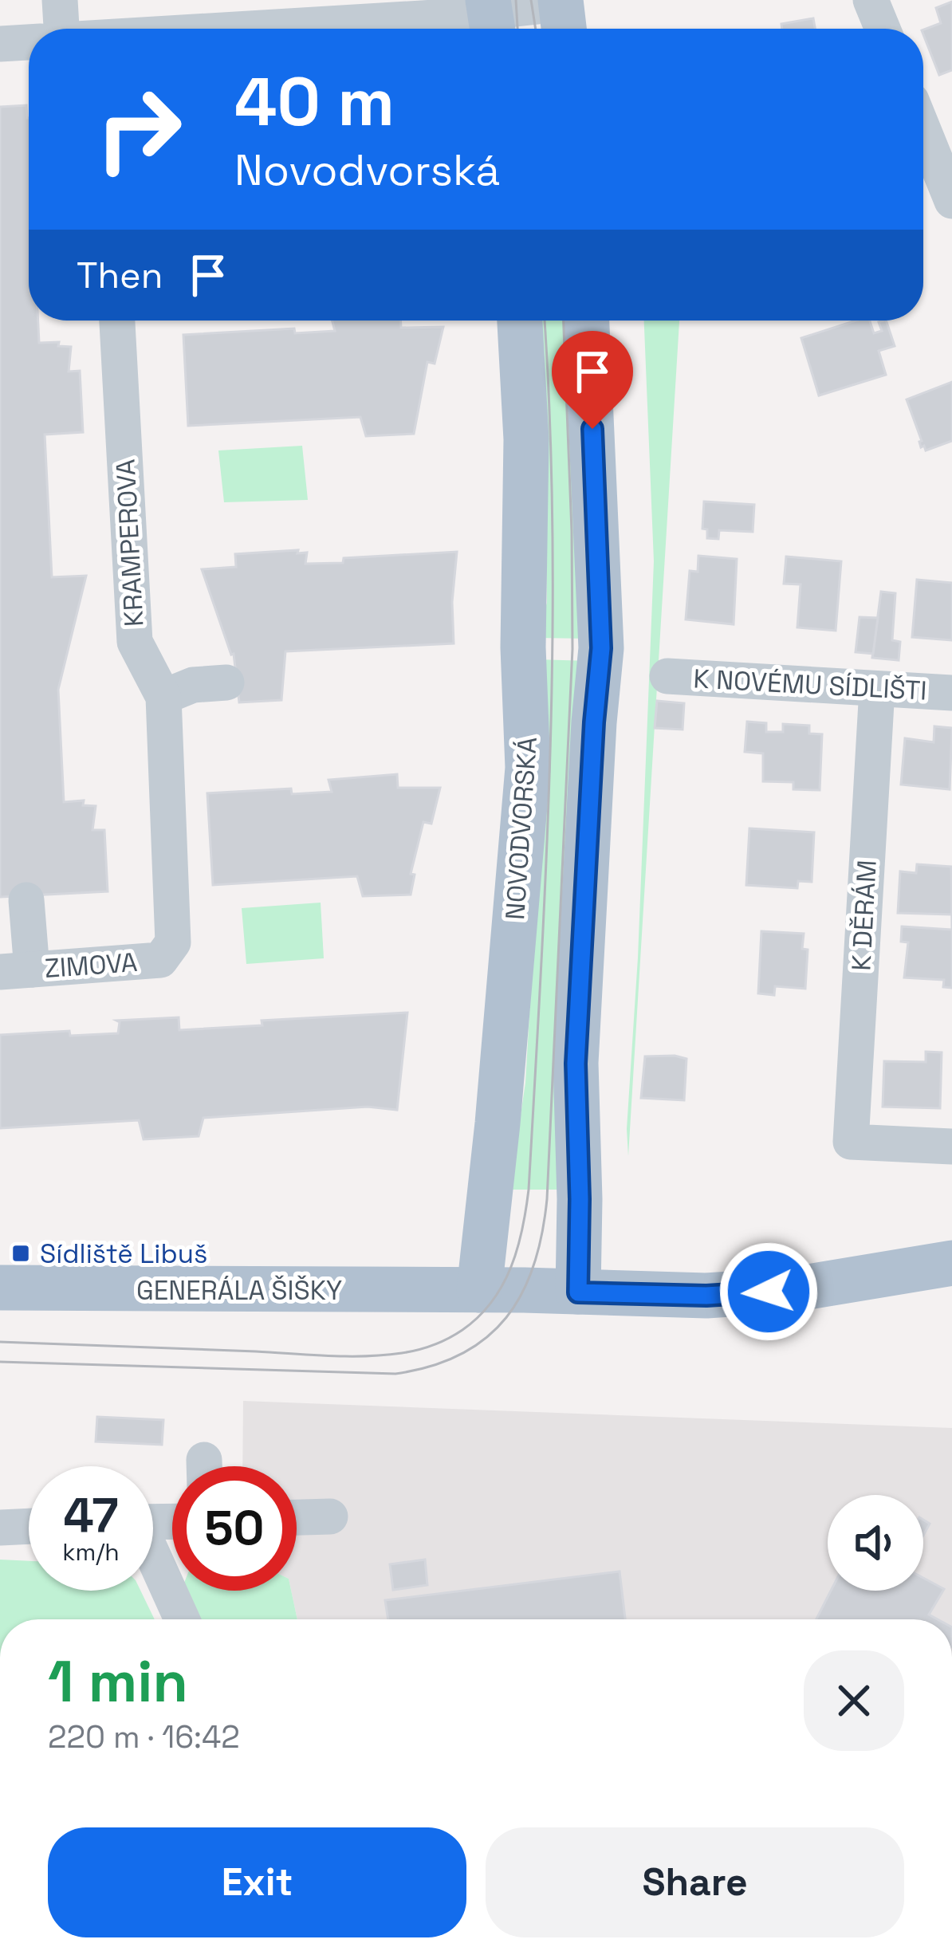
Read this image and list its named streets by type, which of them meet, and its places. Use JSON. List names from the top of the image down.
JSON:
{
  "streets": {
    "main road": ["NOVODVORSKÁ", "GENERÁLA ŠIŠKY"],
    "street": [
      "KRAMPEROVA",
      "K NOVÉMU SÍDLIŠTI",
      "K DĚRÁM",
      "ZIMOVA"
    ]
  },
  "crossings": [
    ["KRAMPEROVA", "ZIMOVA"],
    ["K NOVÉMU SÍDLIŠTI", "K DĚRÁM"],
    ["NOVODVORSKÁ", "GENERÁLA ŠIŠKY"]
  ],
  "places": {
    "transit": ["Sídliště Libuš"]
  },
  "page": {
    "turn": ["40 m", "Novodvorská"],
    "then": "Then",
    "speed": "47 km/h",
    "limit": "50",
    "heading": ["1 min", "220 m · 16:42"],
    "buttons": ["Exit", "Share"]
  }
}
